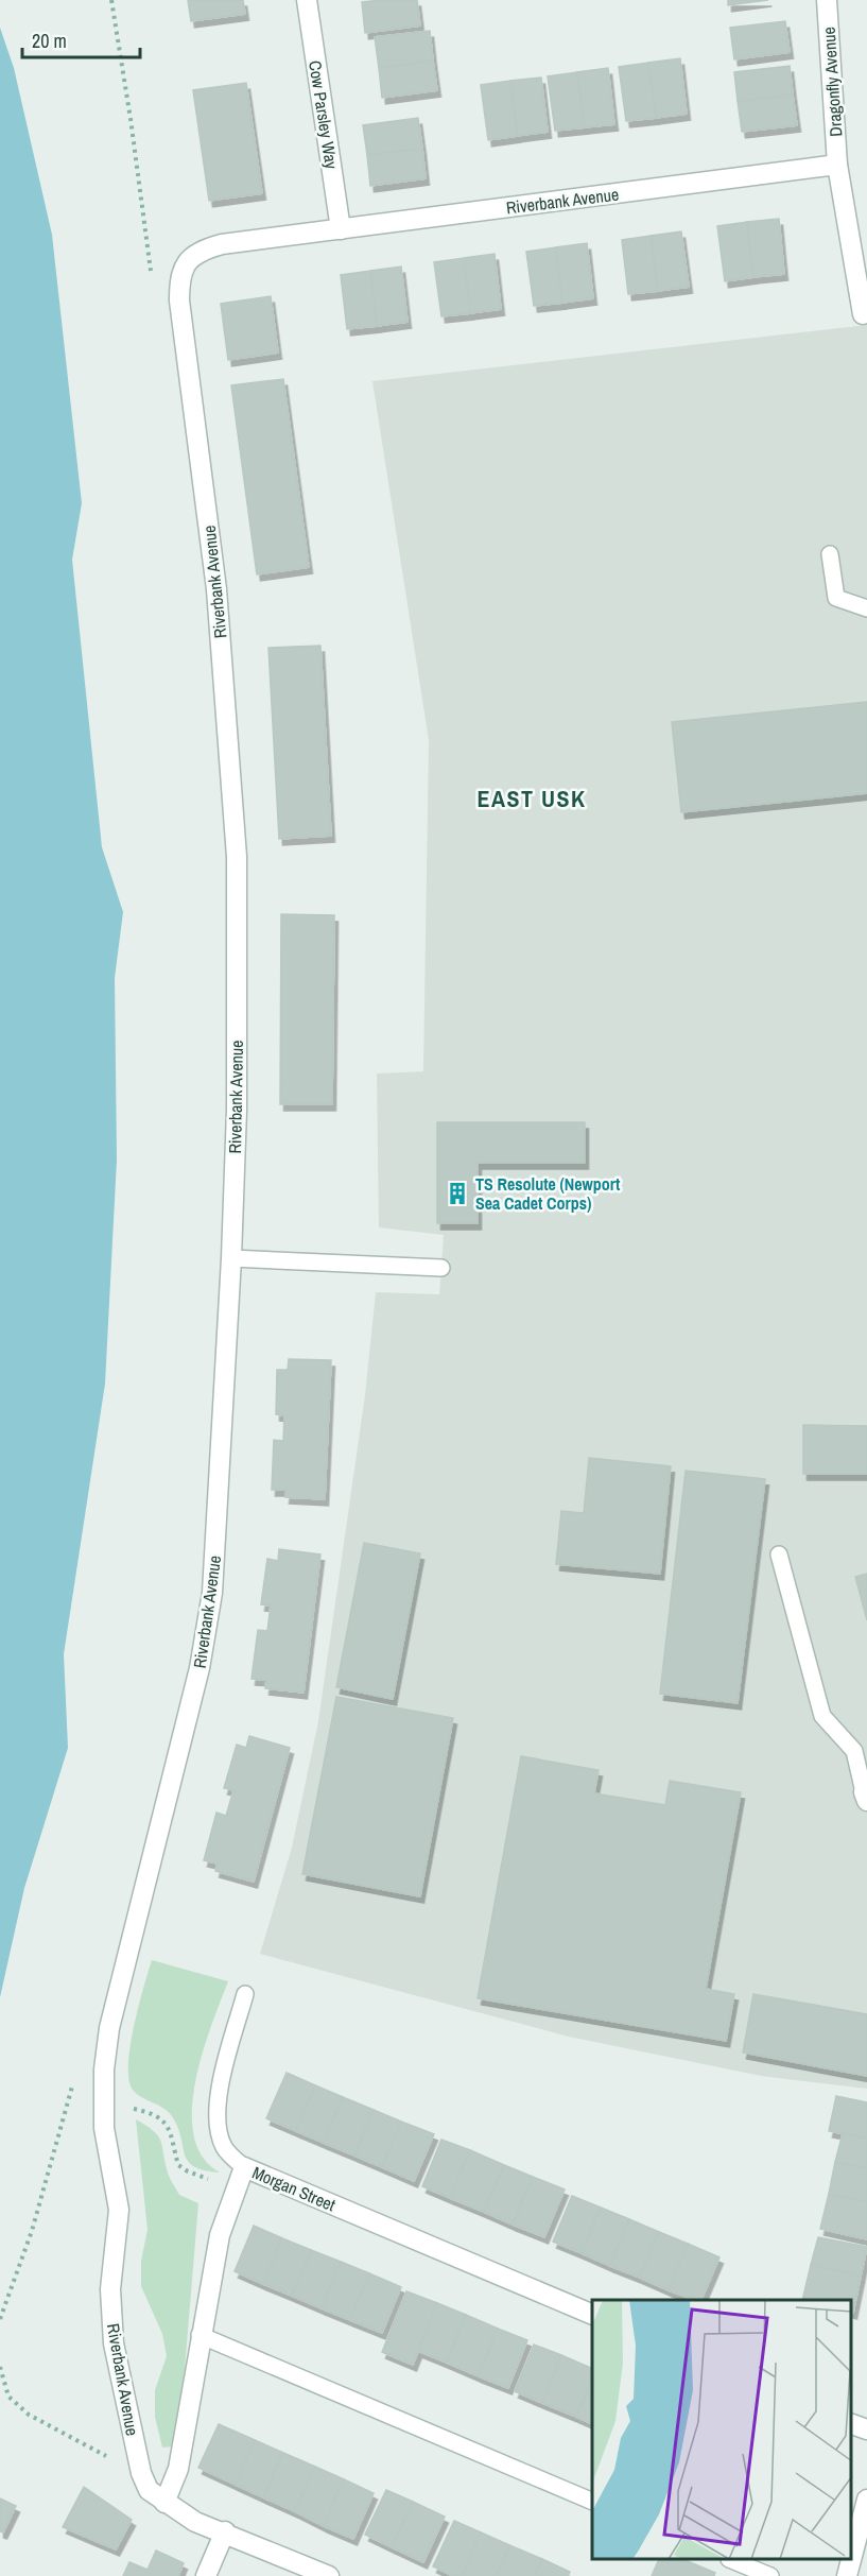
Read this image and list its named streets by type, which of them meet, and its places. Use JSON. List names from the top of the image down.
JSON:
{
  "streets": {
    "street": [
      "Dragonfly Avenue",
      "Cow Parsley Way",
      "Riverbank Avenue",
      "Morgan Street"
    ]
  },
  "crossings": [
    ["Dragonfly Avenue", "Riverbank Avenue"],
    ["Cow Parsley Way", "Riverbank Avenue"],
    ["Riverbank Avenue", "Morgan Street"]
  ],
  "districts": ["EAST USK"],
  "places": {
    "building": ["TS Resolute (Newport Sea Cadet Corps)"]
  },
  "scale_bar": "20 m"
}
